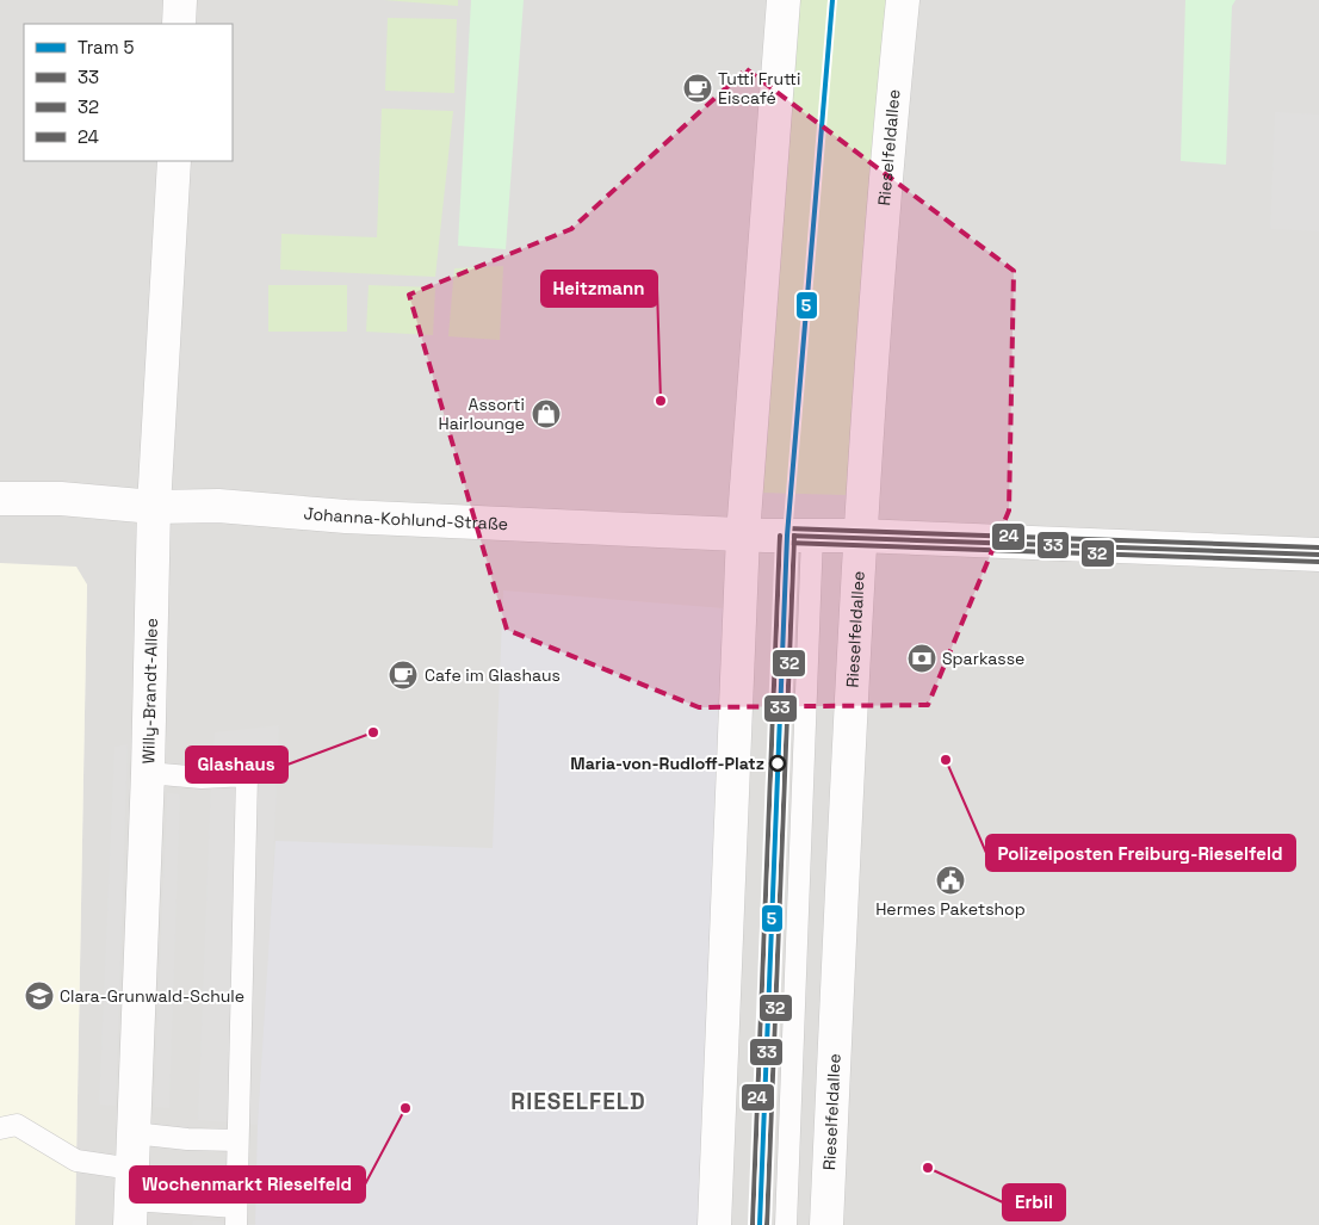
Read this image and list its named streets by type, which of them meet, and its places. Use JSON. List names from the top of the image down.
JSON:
{
  "streets": {
    "street": ["Rieselfeldallee", "Johanna-Kohlund-Straße", "Willy-Brandt-Allee"]
  },
  "crossings": [
    ["Rieselfeldallee", "Johanna-Kohlund-Straße"],
    ["Johanna-Kohlund-Straße", "Willy-Brandt-Allee"]
  ],
  "districts": ["RIESELFELD"],
  "places": {
    "cafe": ["Tutti Frutti Eiscafé", "Cafe im Glashaus"],
    "other": [
      "Heitzmann",
      "Glashaus",
      "Polizeiposten Freiburg-Rieselfeld",
      "Maria-von-Rudloff-Platz",
      "Wochenmarkt Rieselfeld",
      "Erbil"
    ],
    "shop": ["Assorti Hairlounge"],
    "bank": ["Sparkasse"],
    "public building": ["Hermes Paketshop"],
    "school or university": ["Clara-Grunwald-Schule"]
  },
  "lines": [
    "tram line 5",
    "transit line 24",
    "transit line 33",
    "transit line 32"
  ],
  "legend": [
    "Tram 5",
    "33",
    "32",
    "24"
  ]
}
